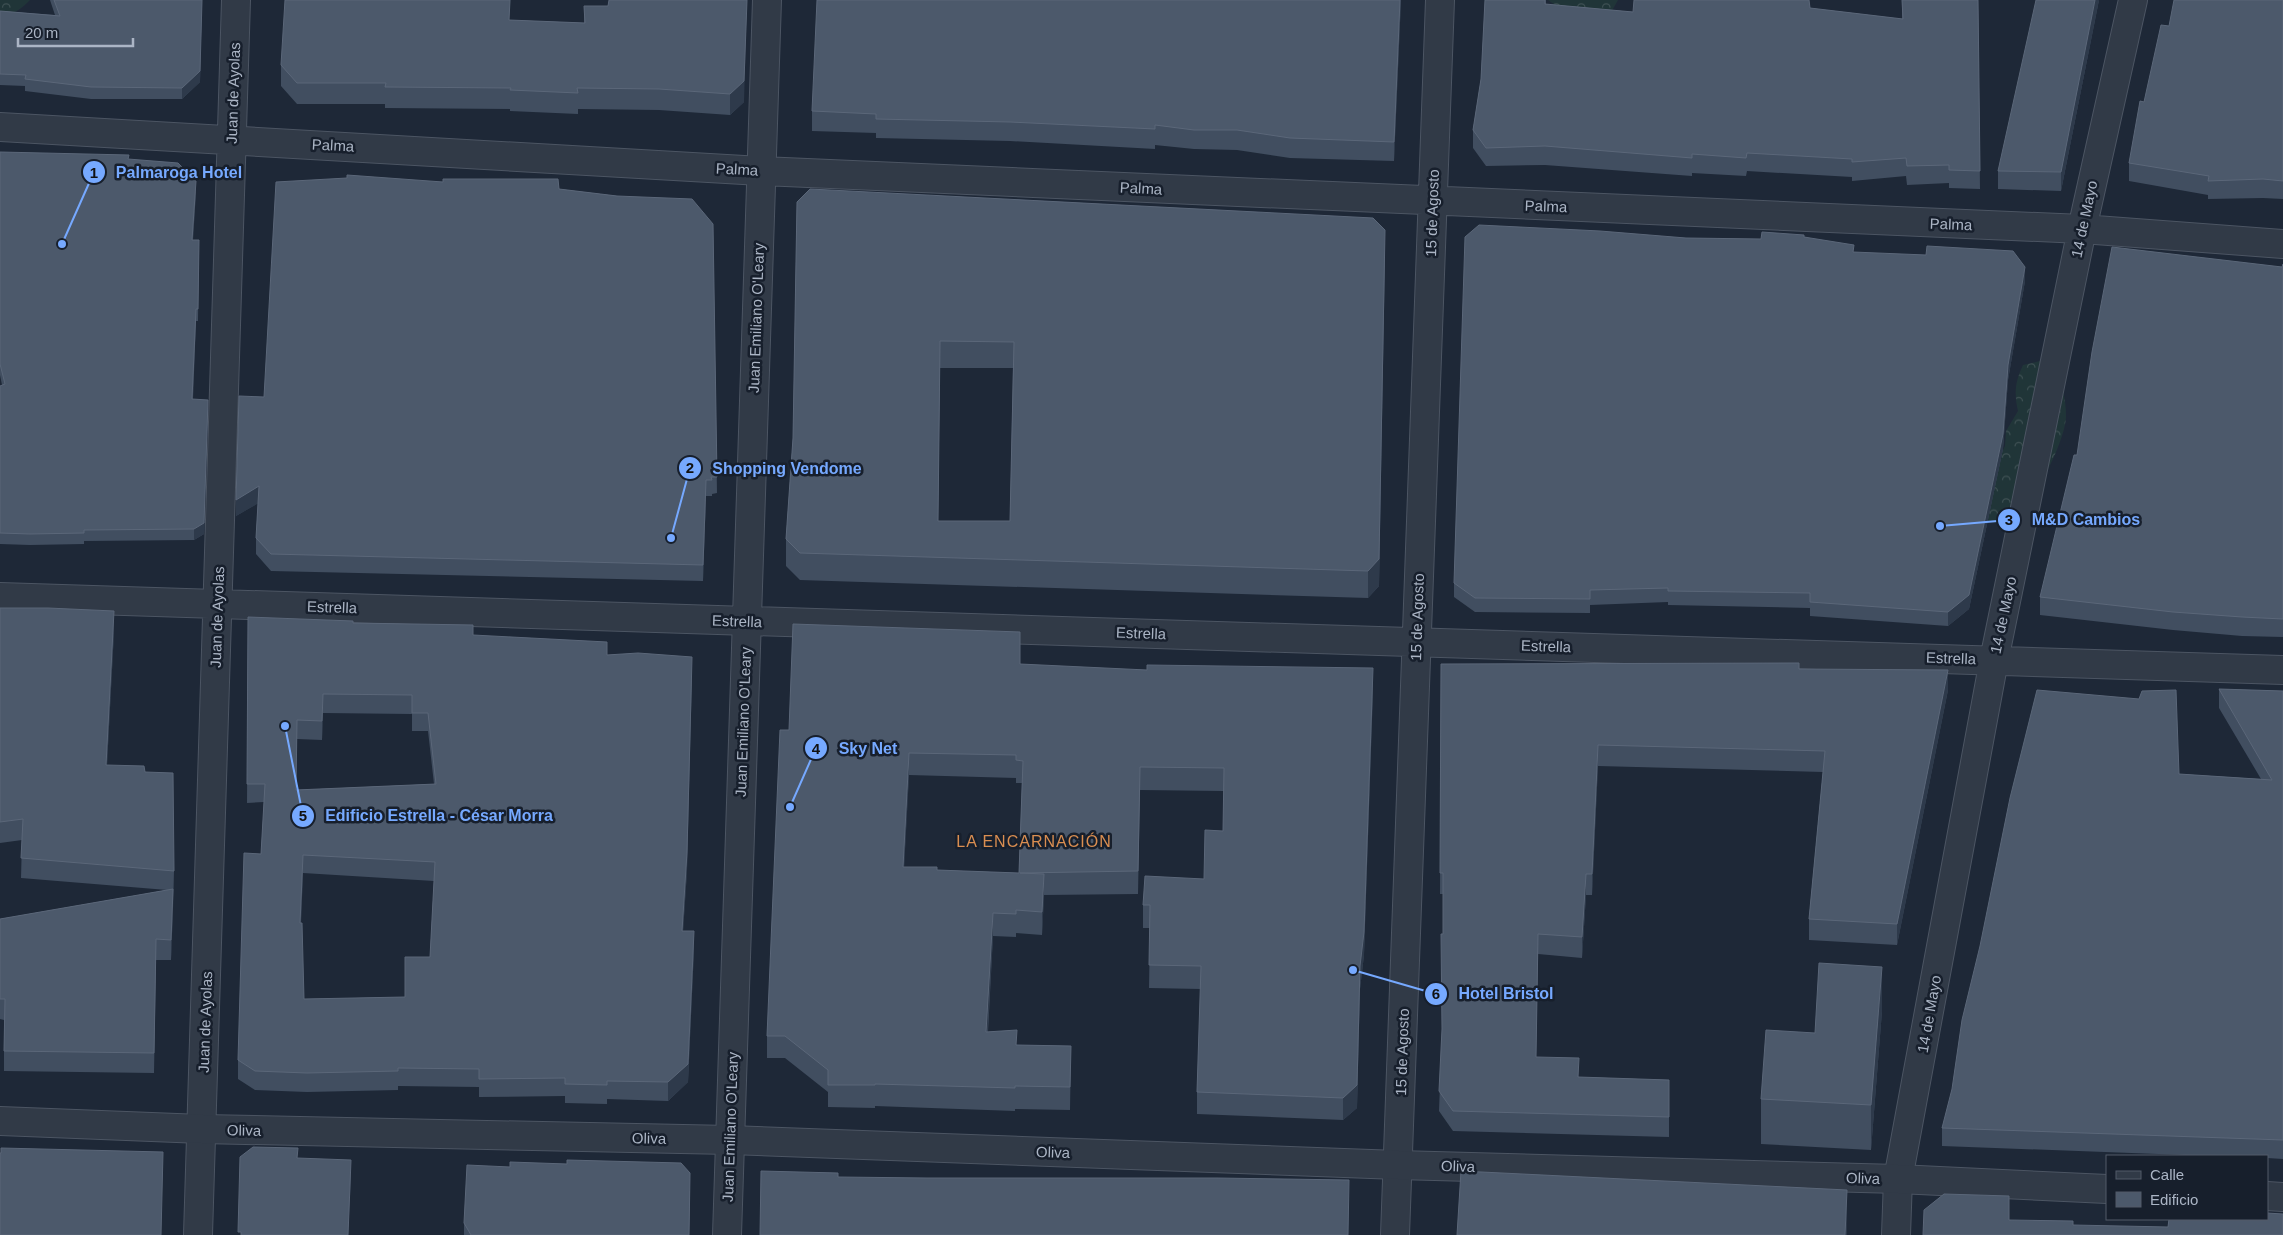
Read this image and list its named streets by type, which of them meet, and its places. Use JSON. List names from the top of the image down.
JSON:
{
  "streets": {
    "street": [
      "Juan de Ayolas",
      "Palma",
      "15 de Agosto",
      "14 de Mayo",
      "Juan Emiliano O'Leary",
      "Estrella",
      "Oliva"
    ]
  },
  "crossings": [
    ["Juan de Ayolas", "Palma"],
    ["Juan de Ayolas", "Estrella"],
    ["Juan de Ayolas", "Oliva"],
    ["Palma", "15 de Agosto"],
    ["Palma", "14 de Mayo"],
    ["Palma", "Juan Emiliano O'Leary"],
    ["15 de Agosto", "Estrella"],
    ["15 de Agosto", "Oliva"],
    ["14 de Mayo", "Estrella"],
    ["14 de Mayo", "Oliva"],
    ["Juan Emiliano O'Leary", "Estrella"],
    ["Juan Emiliano O'Leary", "Oliva"]
  ],
  "districts": ["LA ENCARNACIÓN"],
  "places": [
    "Palmaroga Hotel",
    "M&D Cambios",
    "Shopping Vendome",
    "Edificio Estrella - César Morra",
    "Sky Net",
    "Hotel Bristol"
  ],
  "legend": ["Calle", "Edificio"],
  "scale_bar": "20 m"
}
